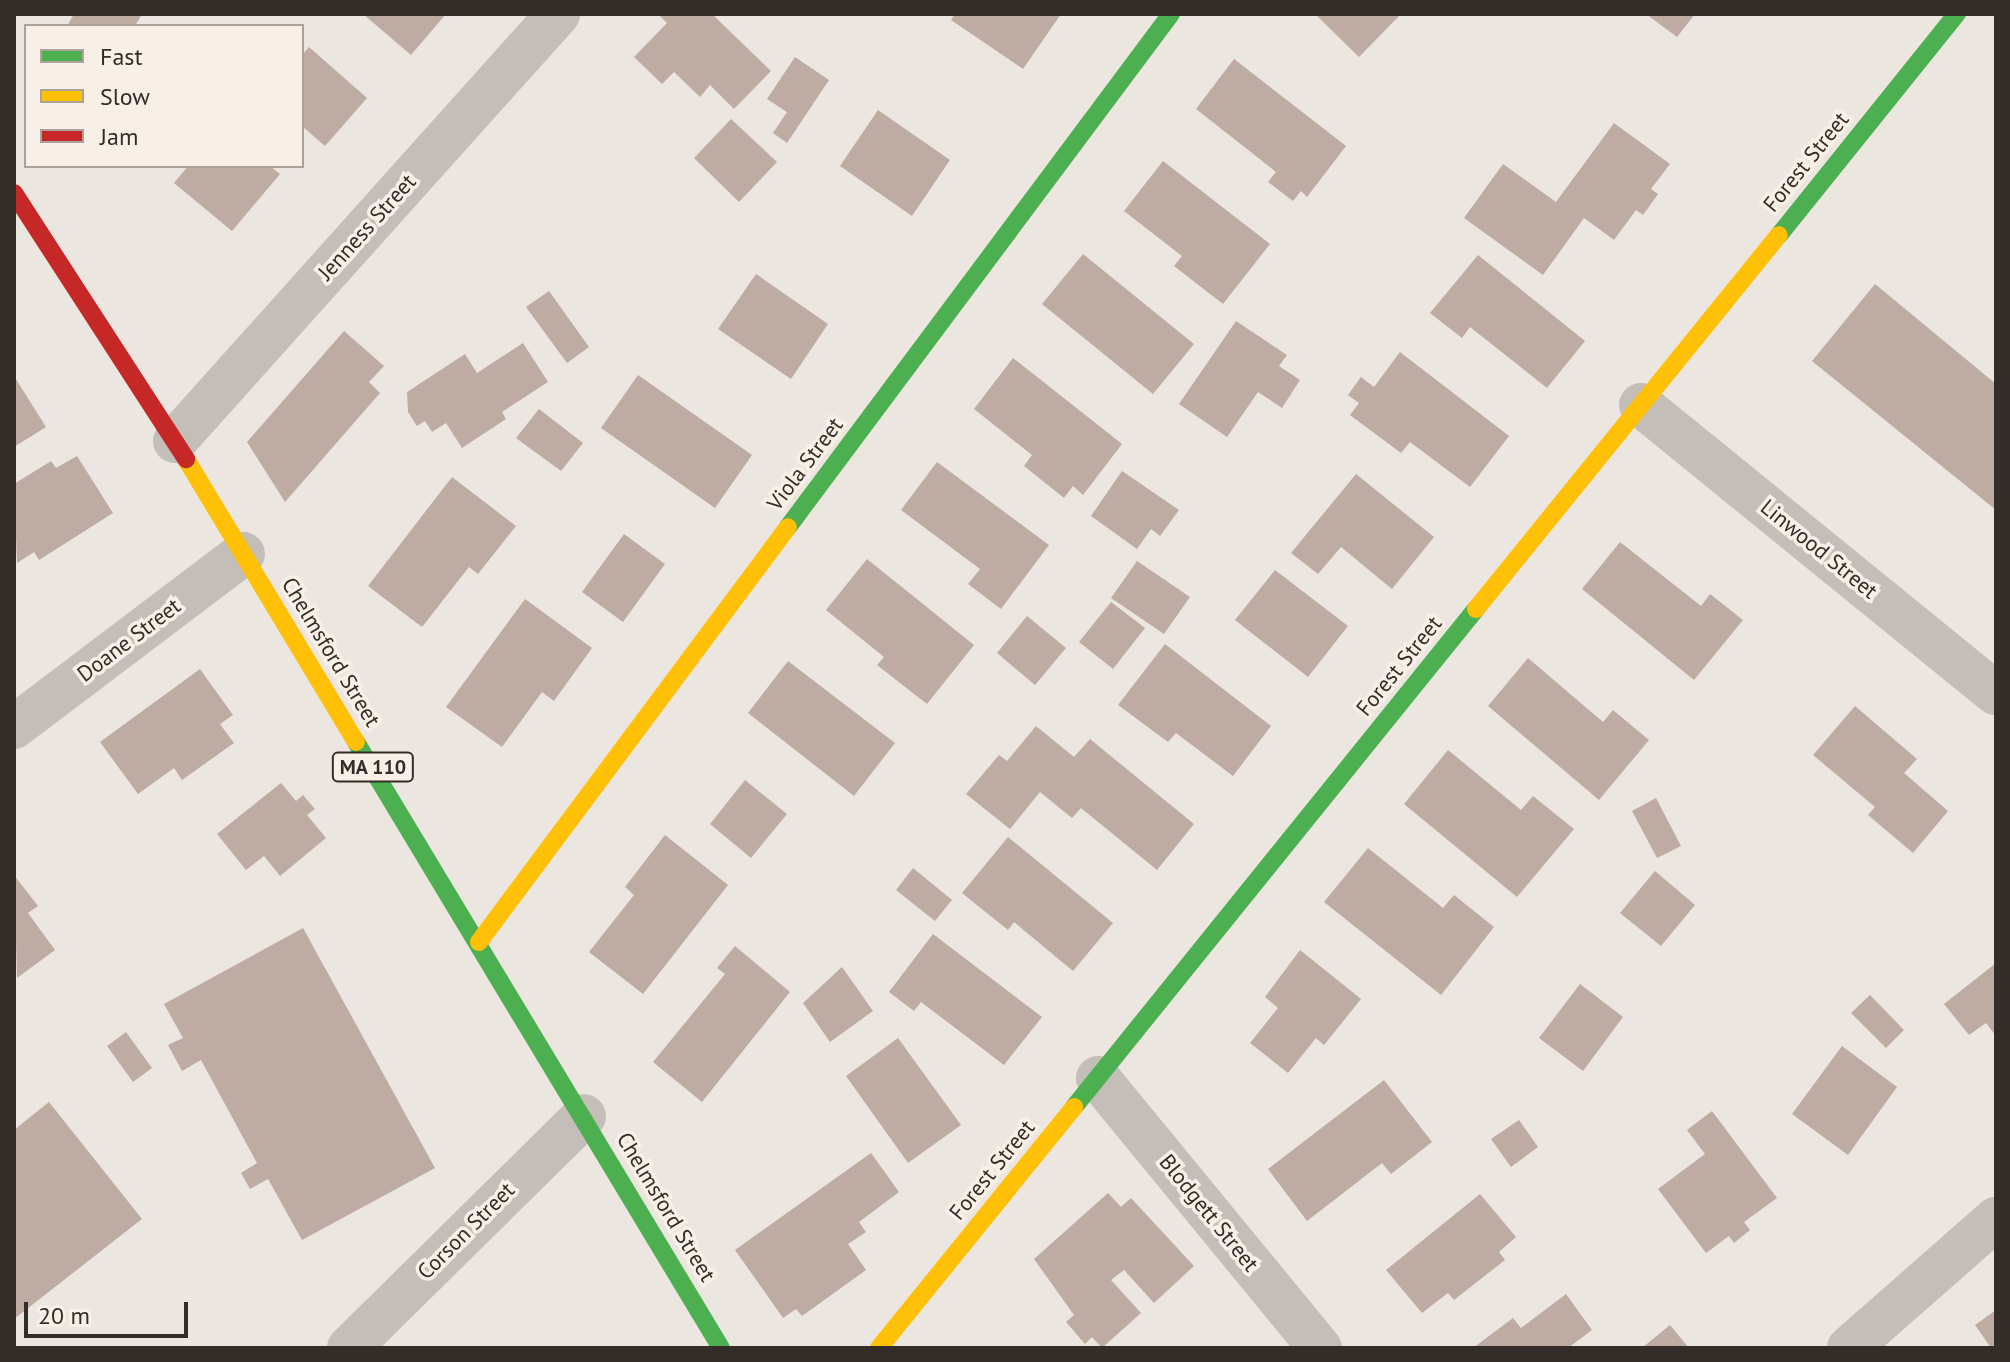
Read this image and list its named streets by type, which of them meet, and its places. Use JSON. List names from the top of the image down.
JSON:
{
  "streets": {
    "street": [
      "Forest Street",
      "Jenness Street",
      "Viola Street",
      "Linwood Street",
      "Doane Street",
      "Chelmsford Street",
      "MA 110",
      "Blodgett Street",
      "Corson Street"
    ]
  },
  "crossings": [
    ["Forest Street", "Linwood Street"],
    ["Forest Street", "Blodgett Street"],
    ["Jenness Street", "Chelmsford Street"],
    ["Viola Street", "Chelmsford Street"],
    ["Doane Street", "Chelmsford Street"],
    ["Chelmsford Street", "Corson Street"]
  ],
  "legend": ["Fast", "Slow", "Jam"],
  "scale_bar": "20 m"
}
